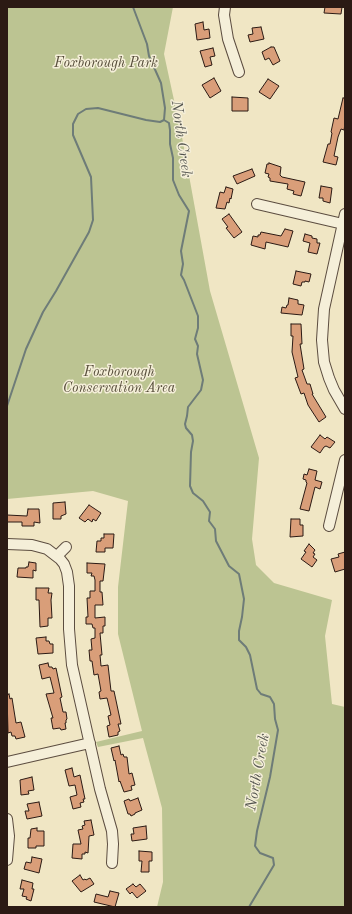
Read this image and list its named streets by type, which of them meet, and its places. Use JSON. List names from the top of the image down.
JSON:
{
  "water": ["North Creek"],
  "parks": ["Foxborough Park", "Foxborough Conservation Area"]
}
